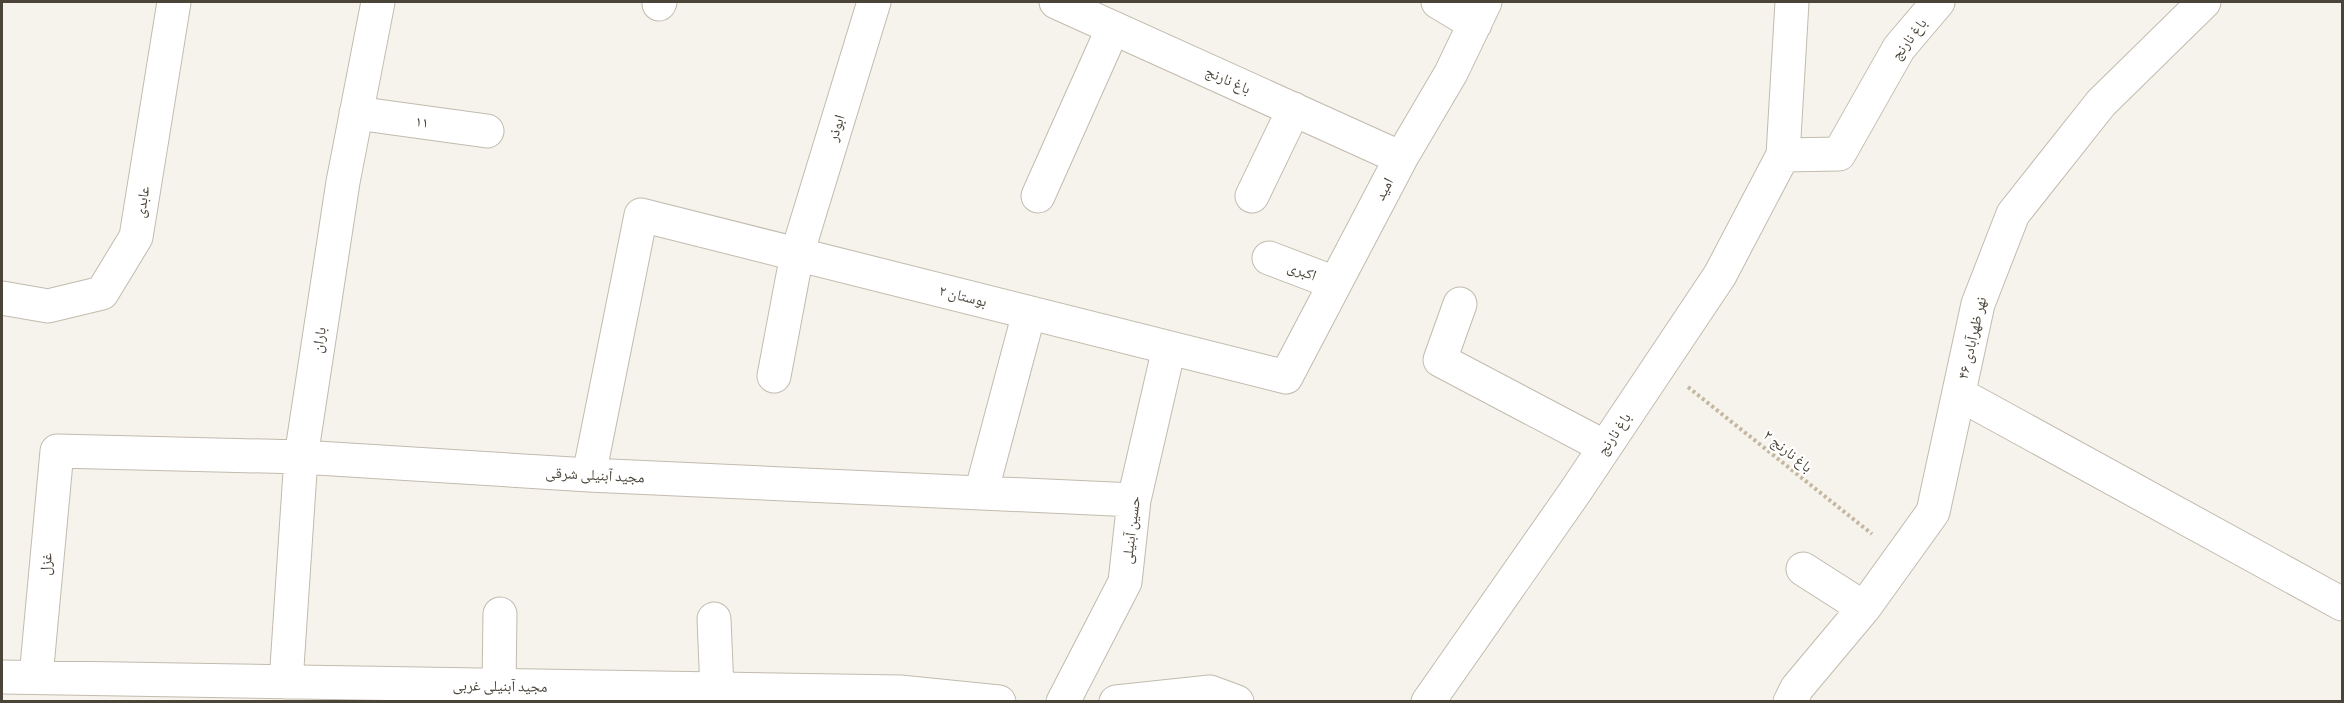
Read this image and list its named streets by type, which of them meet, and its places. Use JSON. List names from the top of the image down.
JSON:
{
  "streets": {
    "street": [
      "باغ نارنج",
      "۱۱",
      "ابوذر",
      "امید",
      "عابدی",
      "اکبری",
      "بوستان ۲",
      "نهر ظهرآبادی ۴۶",
      "باران",
      "مجید آبنیلی شرقی",
      "حسین آبنیلی",
      "غزل",
      "مجید آبنیلی غربی"
    ],
    "path": ["باغ نارنج ۲"]
  },
  "crossings": [
    ["باغ نارنج", "امید"],
    ["باغ نارنج", "باغ نارنج ۲"],
    ["۱۱", "باران"],
    ["ابوذر", "بوستان ۲"],
    ["امید", "اکبری"],
    ["امید", "بوستان ۲"],
    ["بوستان ۲", "مجید آبنیلی شرقی"],
    ["بوستان ۲", "حسین آبنیلی"],
    ["نهر ظهرآبادی ۴۶", "باغ نارنج ۲"],
    ["باران", "مجید آبنیلی شرقی"],
    ["باران", "مجید آبنیلی غربی"],
    ["مجید آبنیلی شرقی", "حسین آبنیلی"],
    ["مجید آبنیلی شرقی", "غزل"],
    ["غزل", "مجید آبنیلی غربی"]
  ]
}
